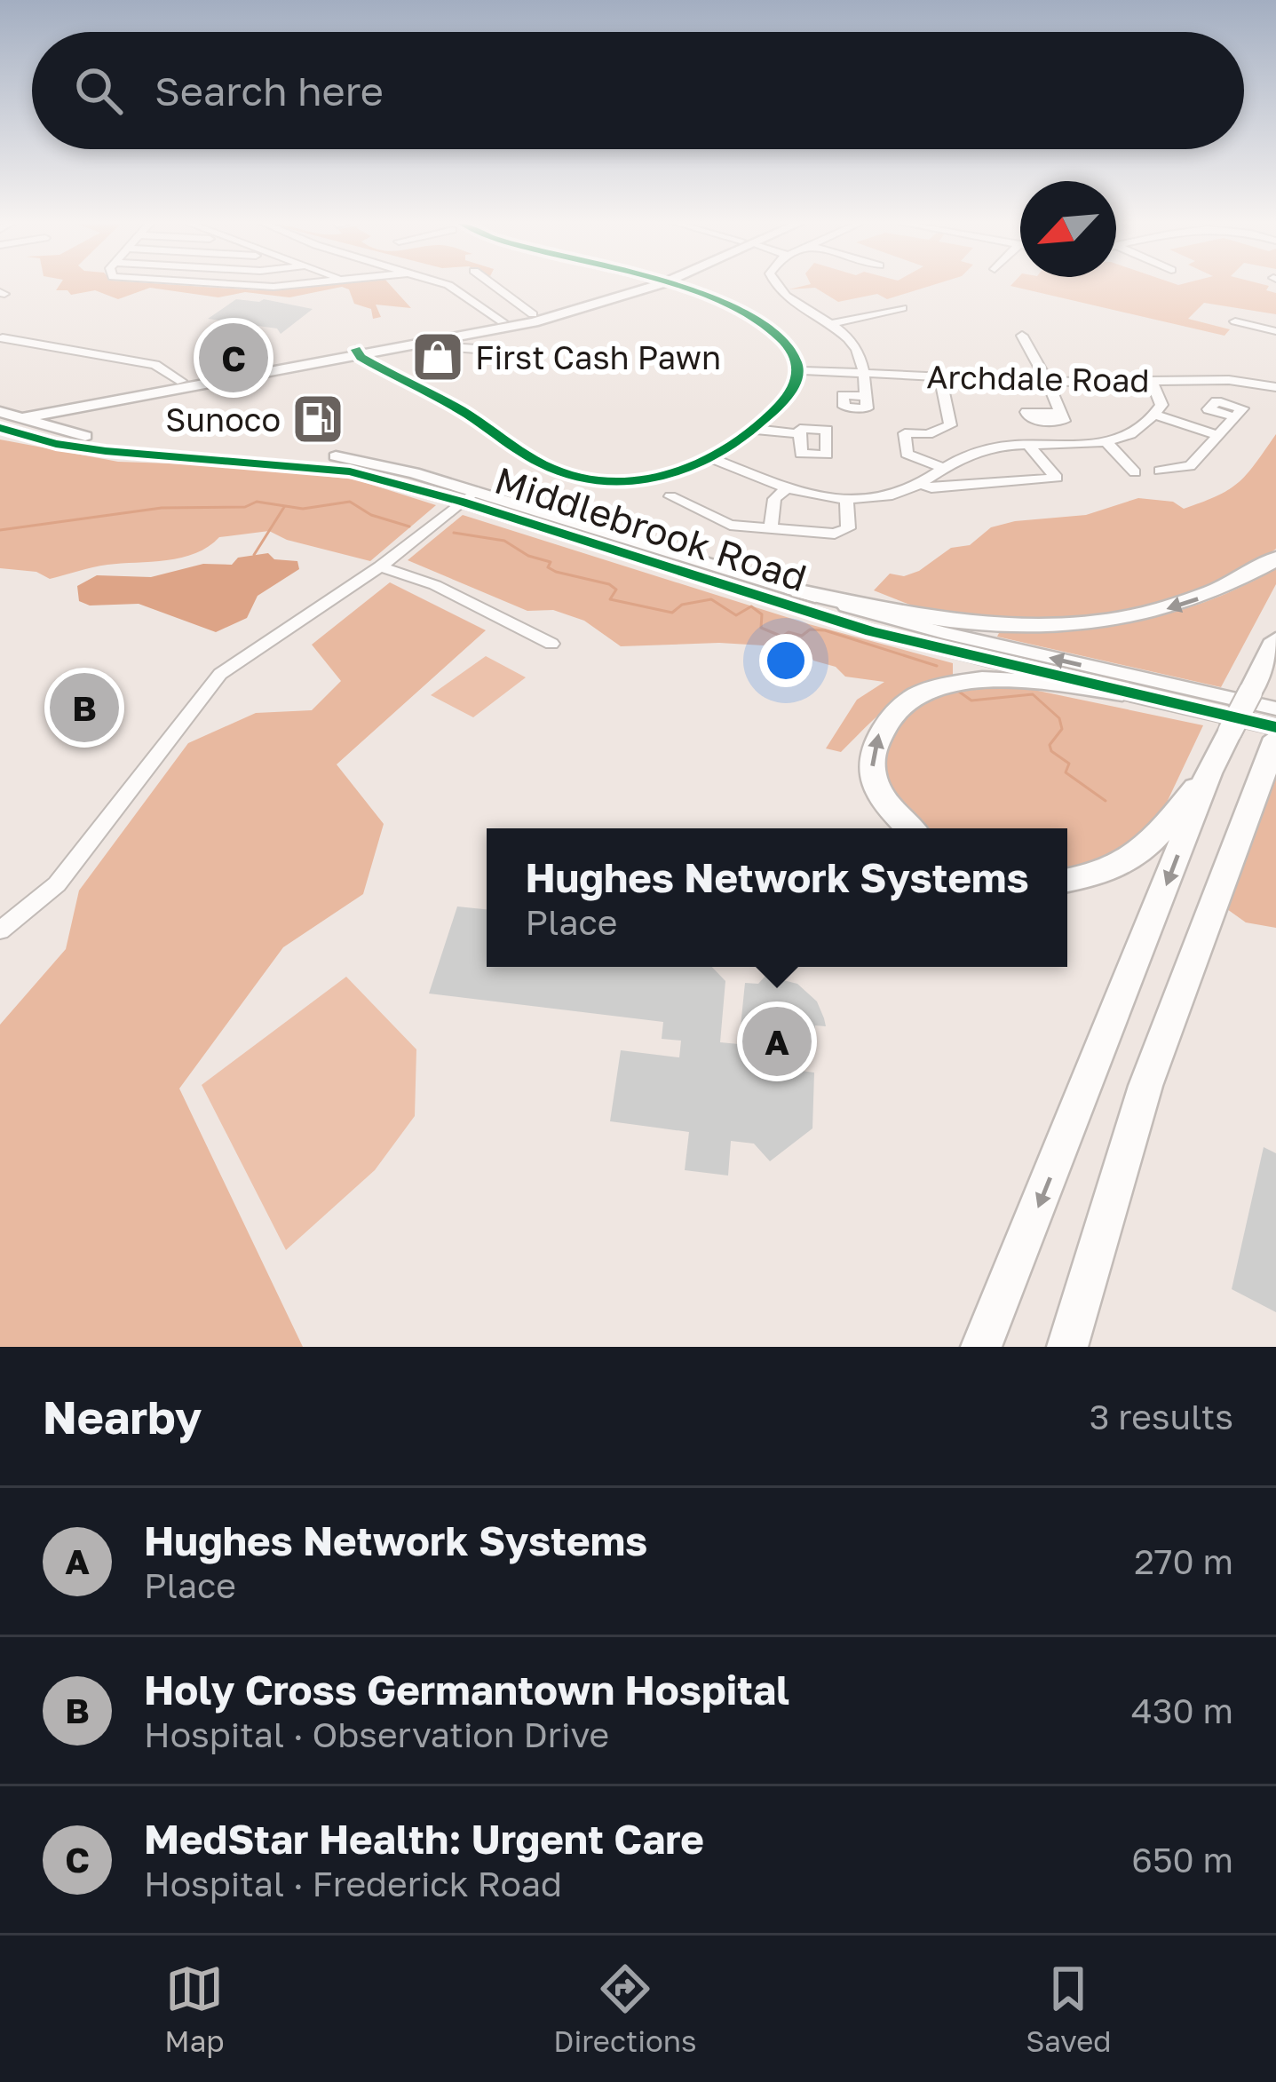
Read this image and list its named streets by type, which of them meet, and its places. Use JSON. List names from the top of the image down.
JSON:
{
  "streets": {
    "main road": ["Middlebrook Road"],
    "street": ["Archdale Road"]
  },
  "places": {
    "shop": ["First Cash Pawn"],
    "fuel station": ["Sunoco"]
  },
  "north": "bottom left",
  "page": {
    "search": "Search here",
    "pins": ["C", "B", "A"],
    "popup": ["Hughes Network Systems", "Place"],
    "heading": ["Nearby", "3 results"],
    "list": [
      {
        "mark": "A",
        "name": "Hughes Network Systems",
        "note": "Place",
        "value": "270 m"
      },
      {
        "mark": "B",
        "name": "Holy Cross Germantown Hospital",
        "note": "Hospital · Observation Drive",
        "value": "430 m"
      },
      {
        "mark": "C",
        "name": "MedStar Health: Urgent Care",
        "note": "Hospital · Frederick Road",
        "value": "650 m"
      }
    ],
    "nav": ["Map", "Directions", "Saved"]
  }
}
